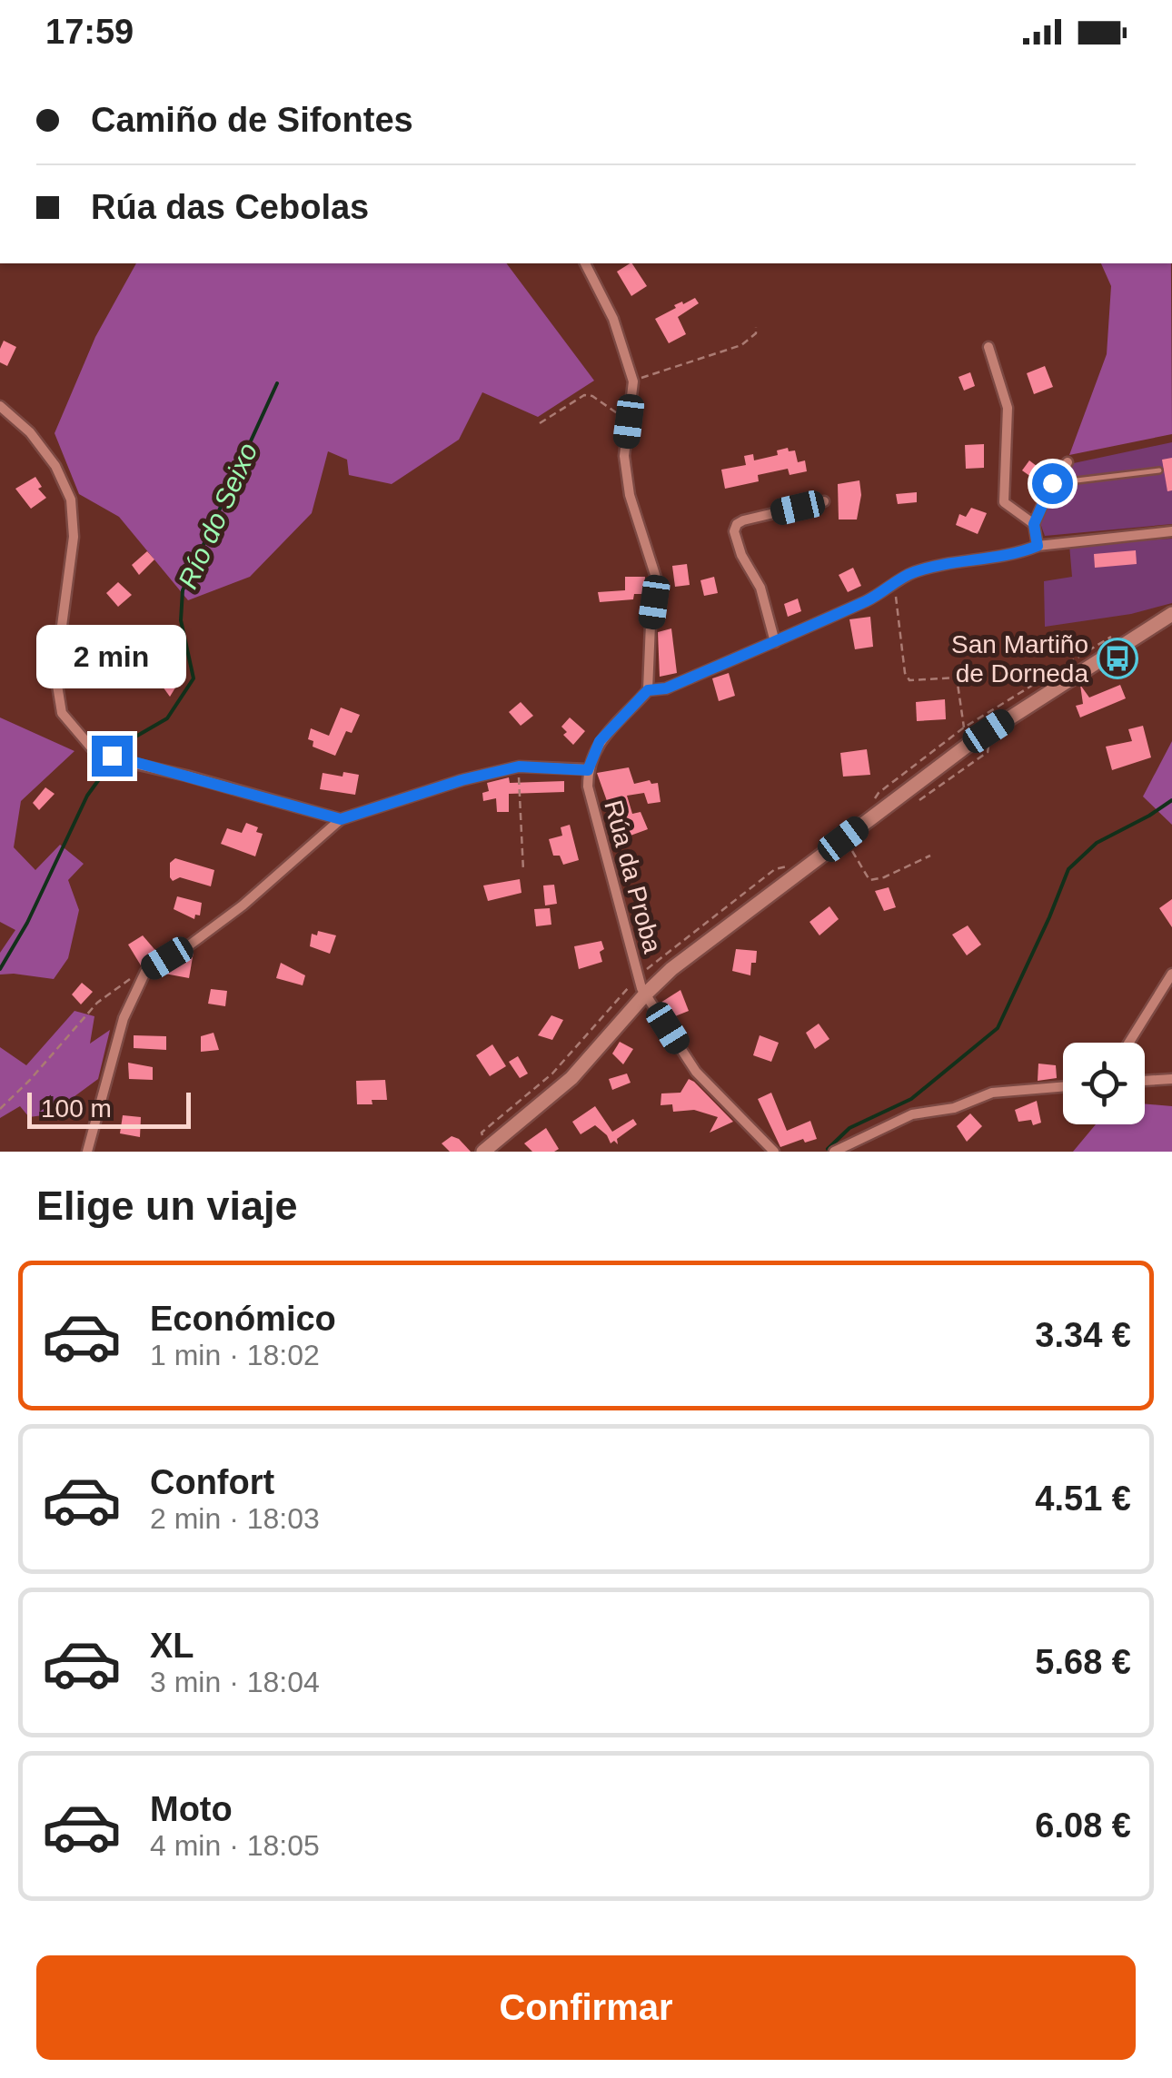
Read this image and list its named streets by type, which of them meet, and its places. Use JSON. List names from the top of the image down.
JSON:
{
  "streets": {
    "street": ["Rúa da Proba"]
  },
  "water": ["Río do Seixo"],
  "places": {
    "bus stop": ["San Martiño de Dorneda"]
  },
  "scale_bar": "100 m",
  "page": {
    "status": "17:59",
    "banner": ["Camiño de Sifontes", "Rúa das Cebolas"],
    "bubble": "2 min",
    "scale": "100 m",
    "heading": "Elige un viaje",
    "list": [
      {
        "name": "Económico",
        "note": "1 min · 18:02",
        "value": "3.34 €"
      },
      {
        "name": "Confort",
        "note": "2 min · 18:03",
        "value": "4.51 €"
      },
      {
        "name": "XL",
        "note": "3 min · 18:04",
        "value": "5.68 €"
      },
      {
        "name": "Moto",
        "note": "4 min · 18:05",
        "value": "6.08 €"
      }
    ],
    "buttons": "Confirmar"
  }
}
